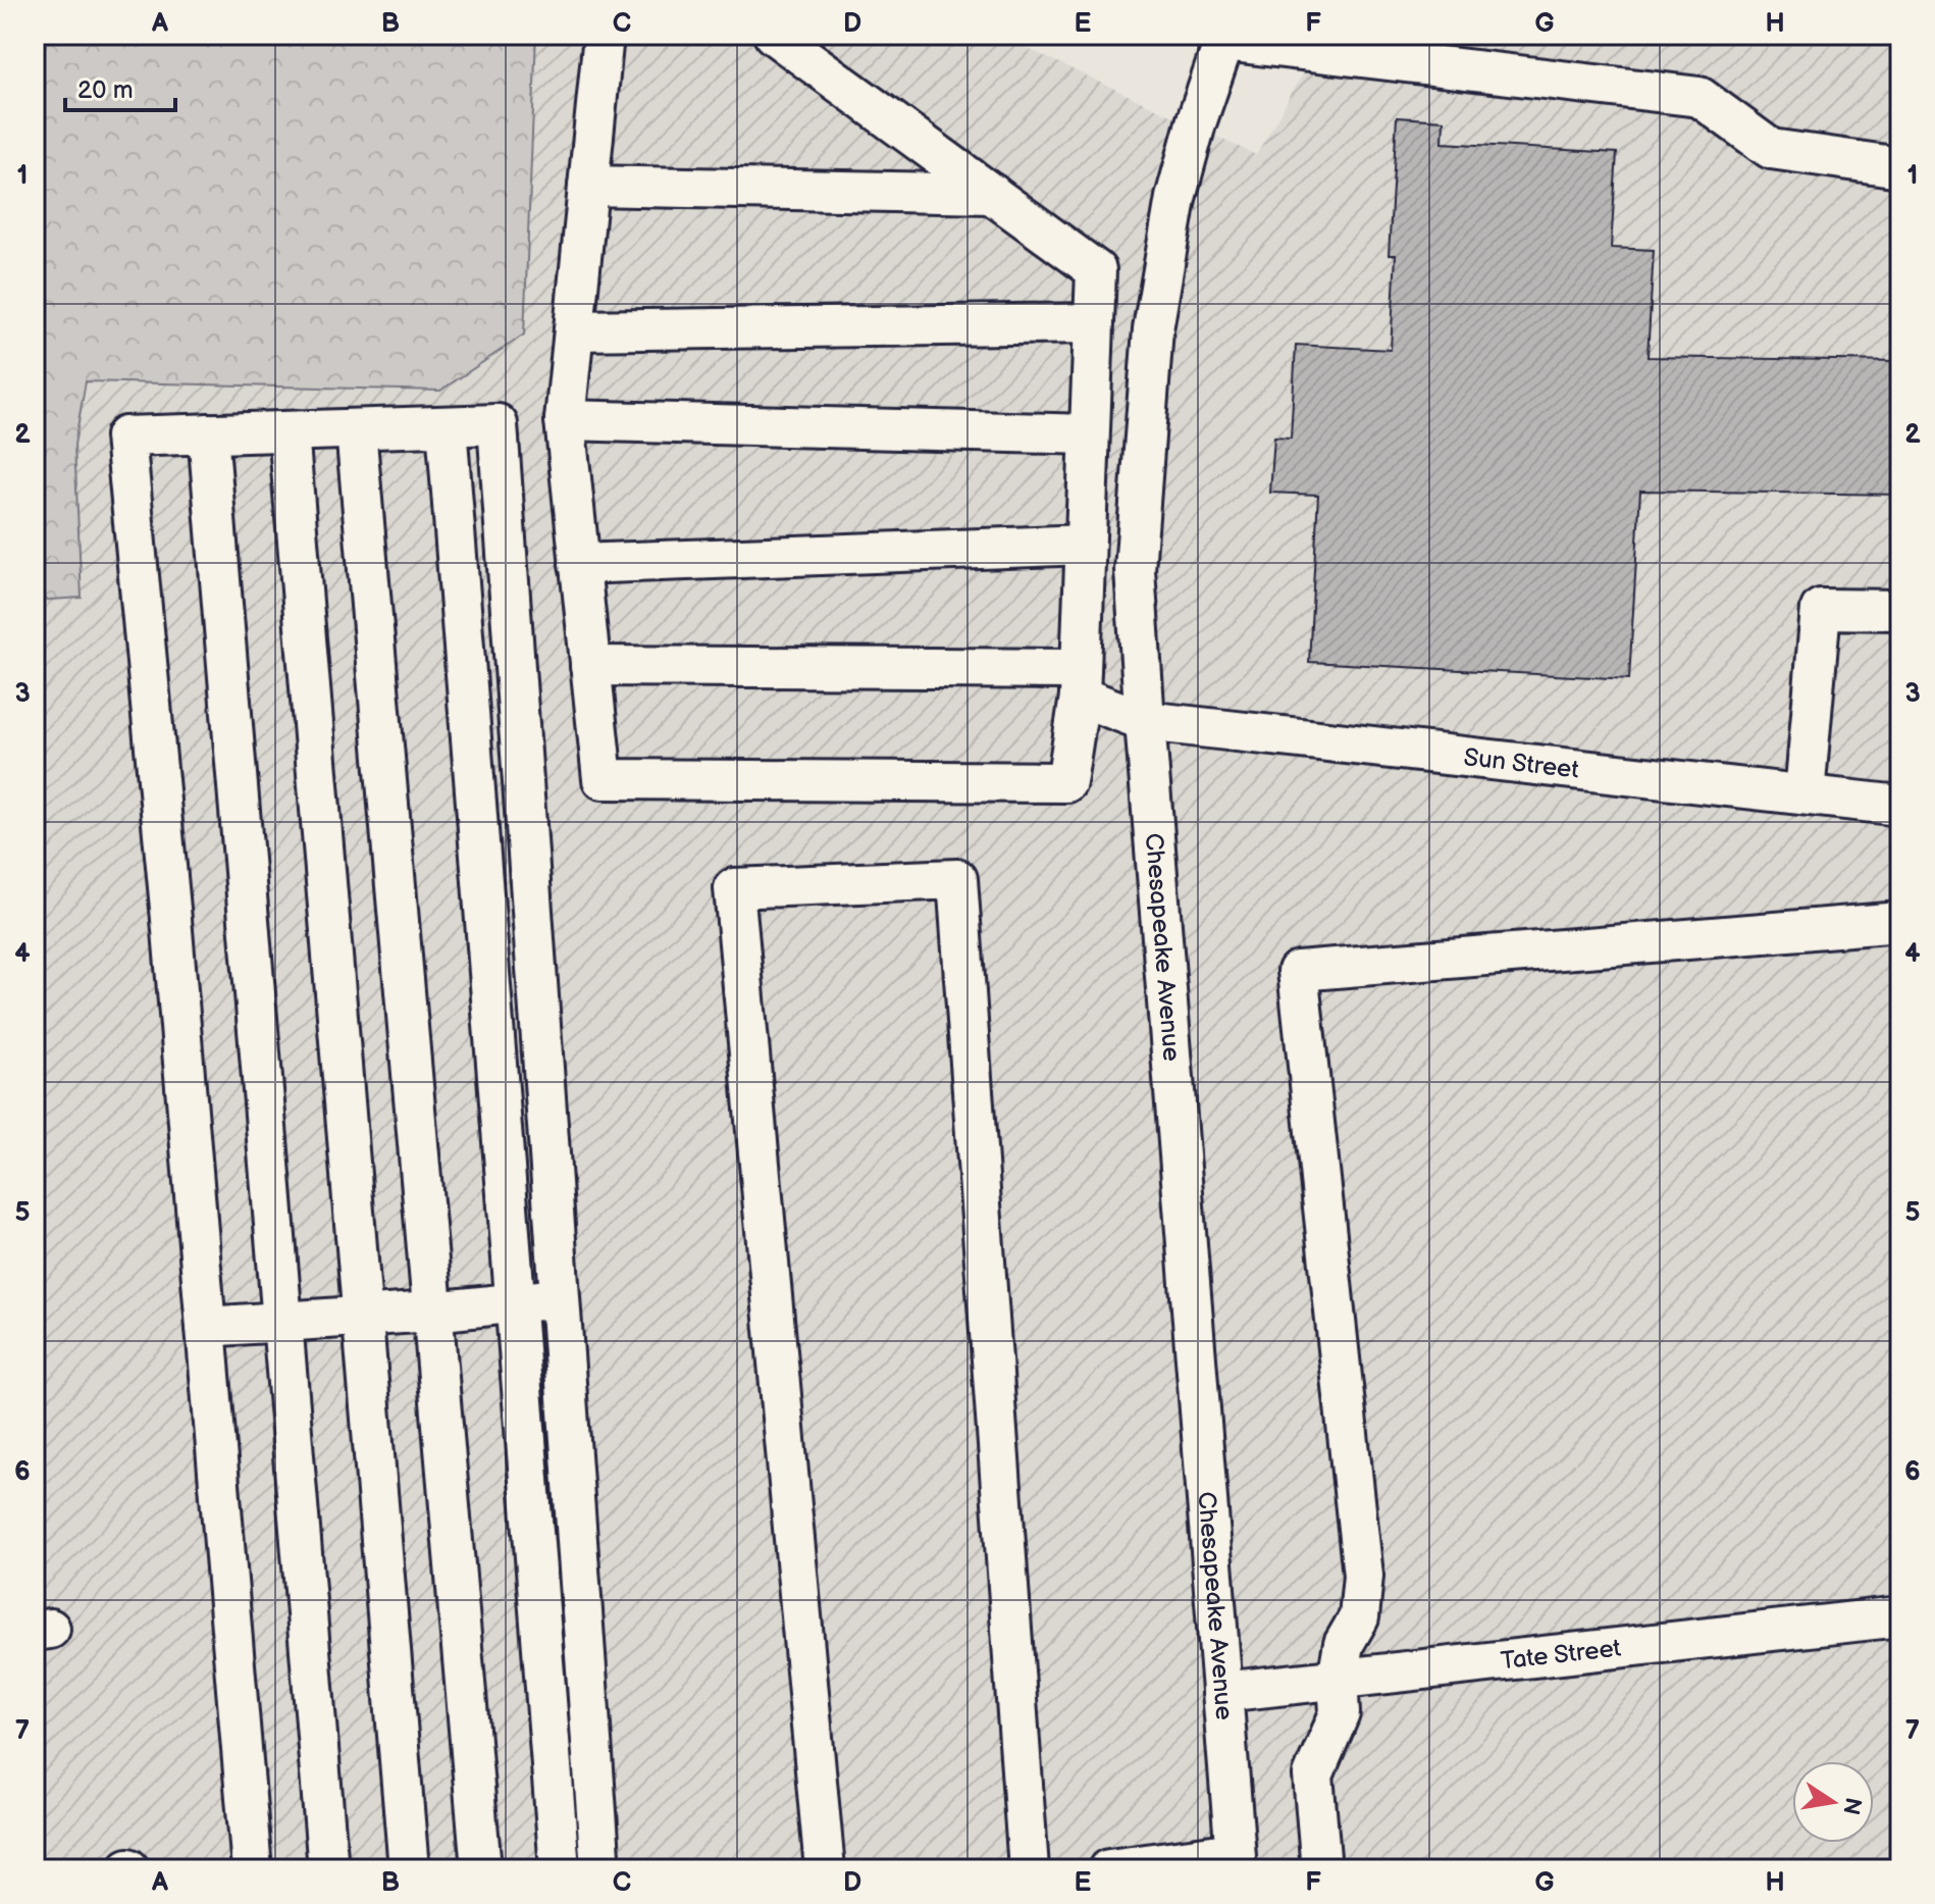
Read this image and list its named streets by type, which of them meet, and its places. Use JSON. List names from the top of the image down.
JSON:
{
  "streets": {
    "street": ["Sun Street", "Chesapeake Avenue", "Tate Street"]
  },
  "crossings": [
    ["Sun Street", "Chesapeake Avenue"],
    ["Chesapeake Avenue", "Tate Street"]
  ],
  "scale_bar": "20 m",
  "north": "right",
  "grid": {
    "columns": [
      "A",
      "B",
      "C",
      "D",
      "E",
      "F",
      "G",
      "H"
    ],
    "rows": [
      "1",
      "2",
      "3",
      "4",
      "5",
      "6",
      "7"
    ]
  }
}
